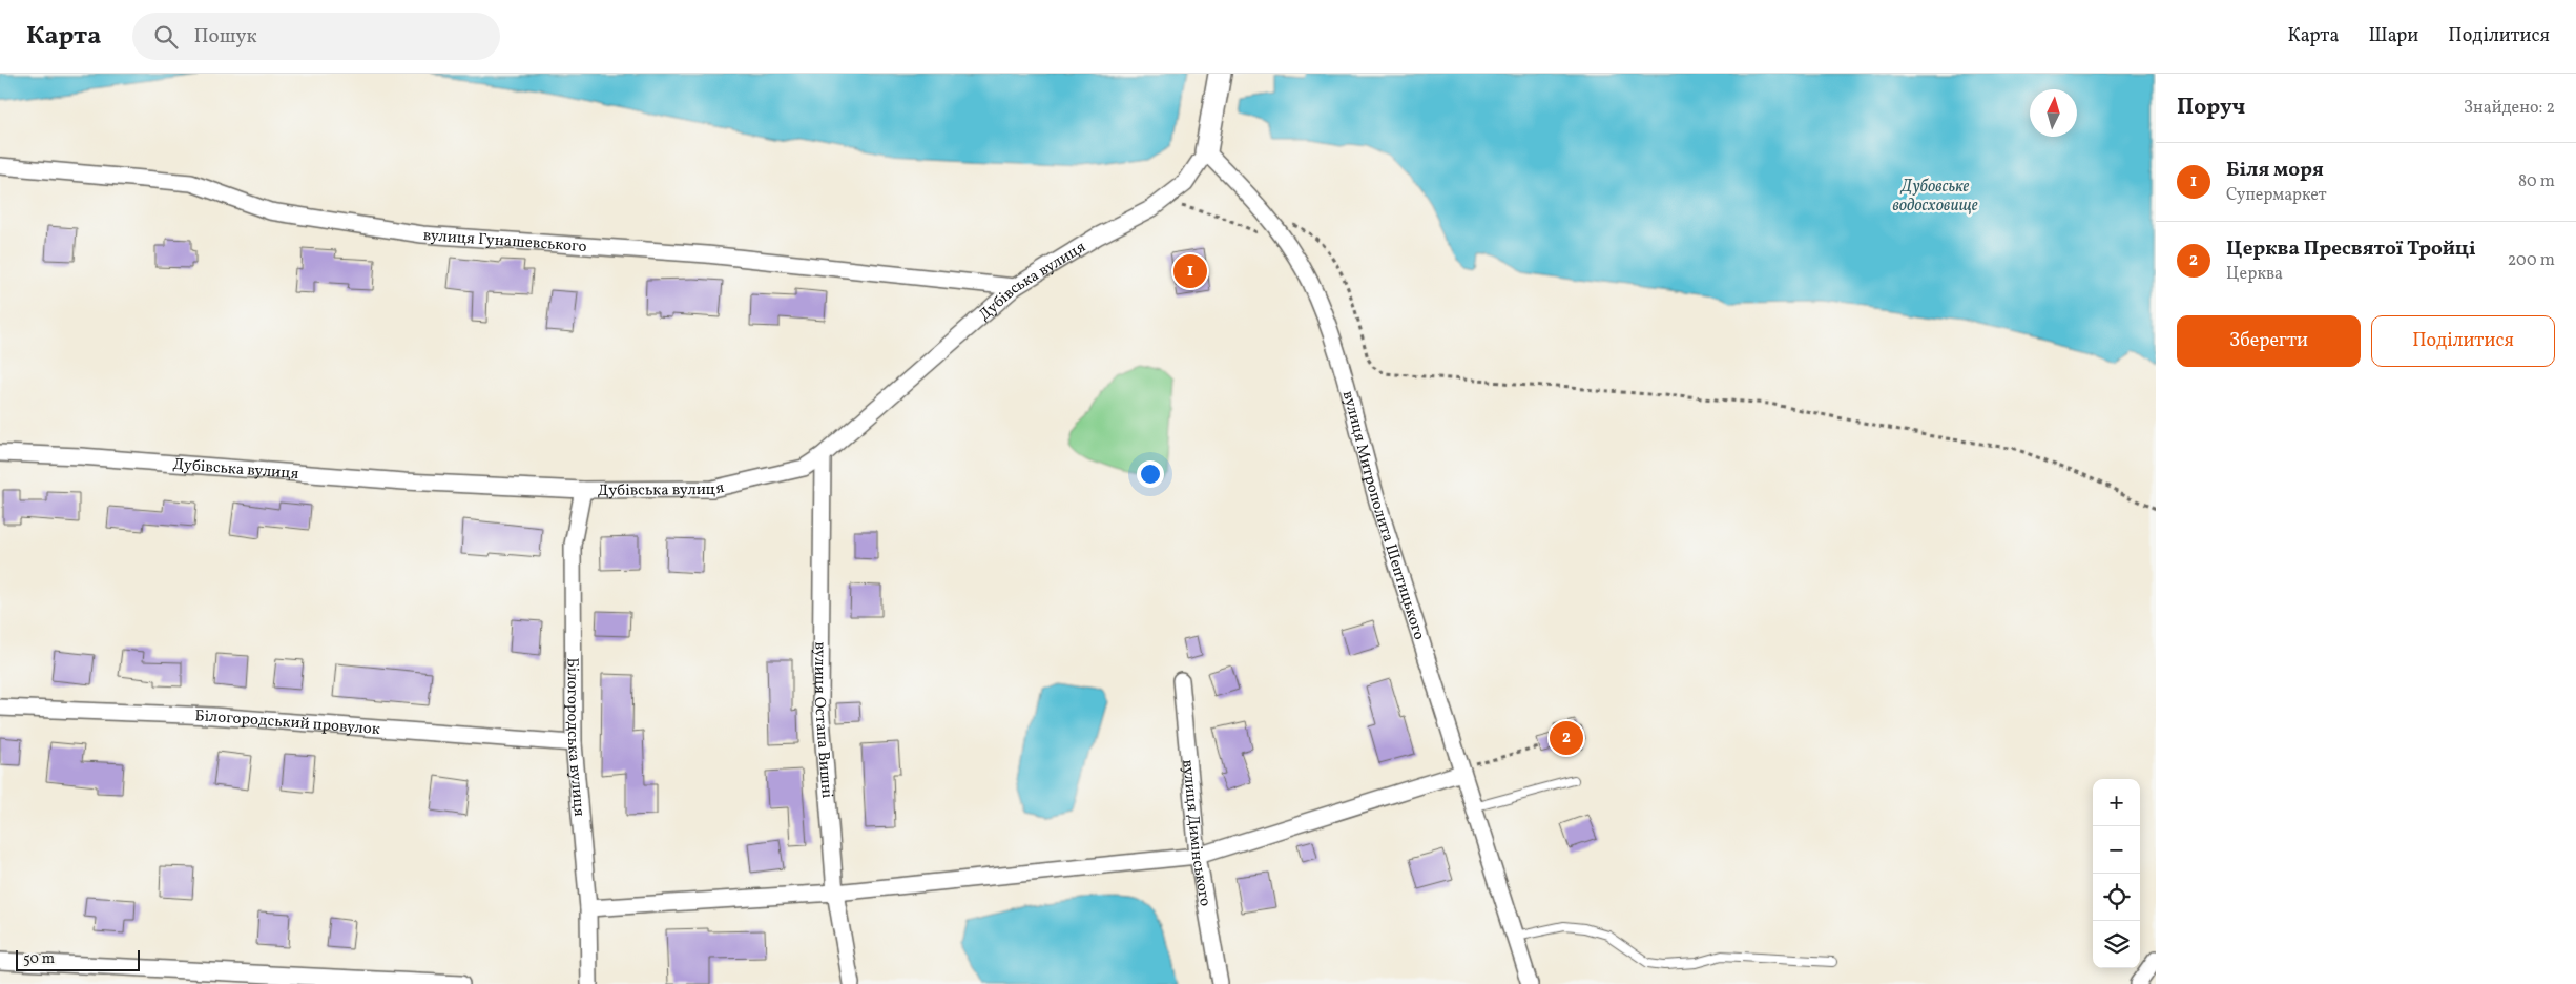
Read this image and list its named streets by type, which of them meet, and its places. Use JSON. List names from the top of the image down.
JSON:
{
  "streets": {
    "street": [
      "вулиця Гунашевського",
      "Дубівська вулиця",
      "вулиця Митрополита Шептицького",
      "вулиця Остапа Вишні",
      "Білогородський провулок",
      "Білогородська вулиця",
      "вулиця Димінського"
    ]
  },
  "crossings": [
    ["вулиця Гунашевського", "Дубівська вулиця"],
    ["Дубівська вулиця", "вулиця Митрополита Шептицького"],
    ["Дубівська вулиця", "вулиця Остапа Вишні"],
    ["Дубівська вулиця", "Білогородська вулиця"],
    ["Білогородський провулок", "Білогородська вулиця"]
  ],
  "water": ["Дубовське водосховище"],
  "scale_bar": "50 m",
  "north": "top",
  "page": {
    "header": "Карта",
    "search": "Пошук",
    "nav": ["Карта", "Шари", "Поділитися"],
    "heading": ["Поруч", "Знайдено: 2"],
    "list": [
      {
        "mark": "1",
        "name": "Біля моря",
        "note": "Супермаркет",
        "value": "80 m"
      },
      {
        "mark": "2",
        "name": "Церква Пресвятої Тройці",
        "note": "Церква",
        "value": "200 m"
      }
    ],
    "pins": ["1", "2"],
    "buttons": ["Зберегти", "Поділитися"],
    "map_buttons": ["+", "−"],
    "scale": "50 m"
  }
}
